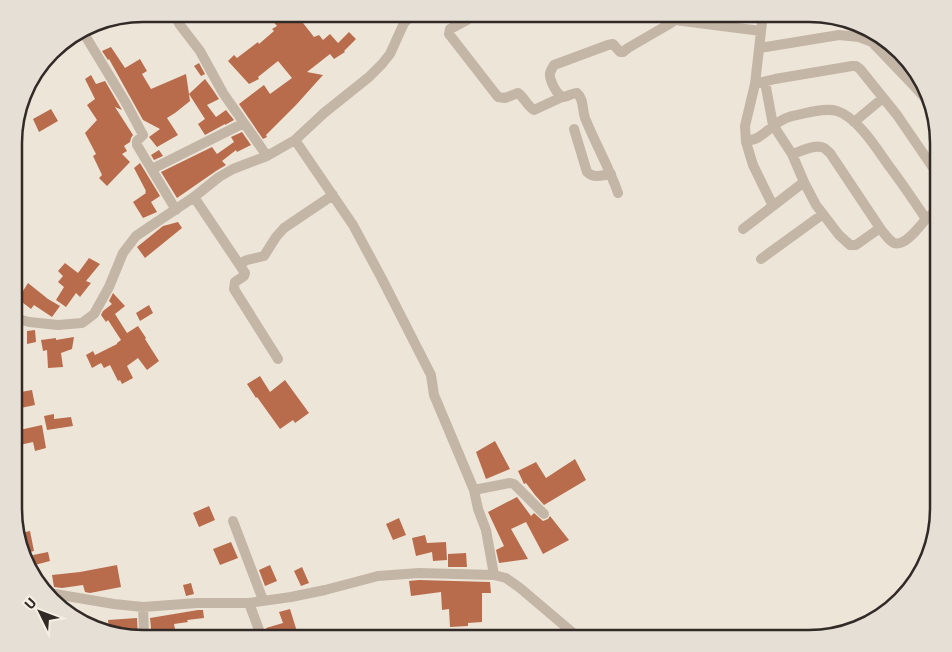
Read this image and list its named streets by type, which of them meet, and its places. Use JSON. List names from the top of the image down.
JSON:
{
  "north": "top left"
}
